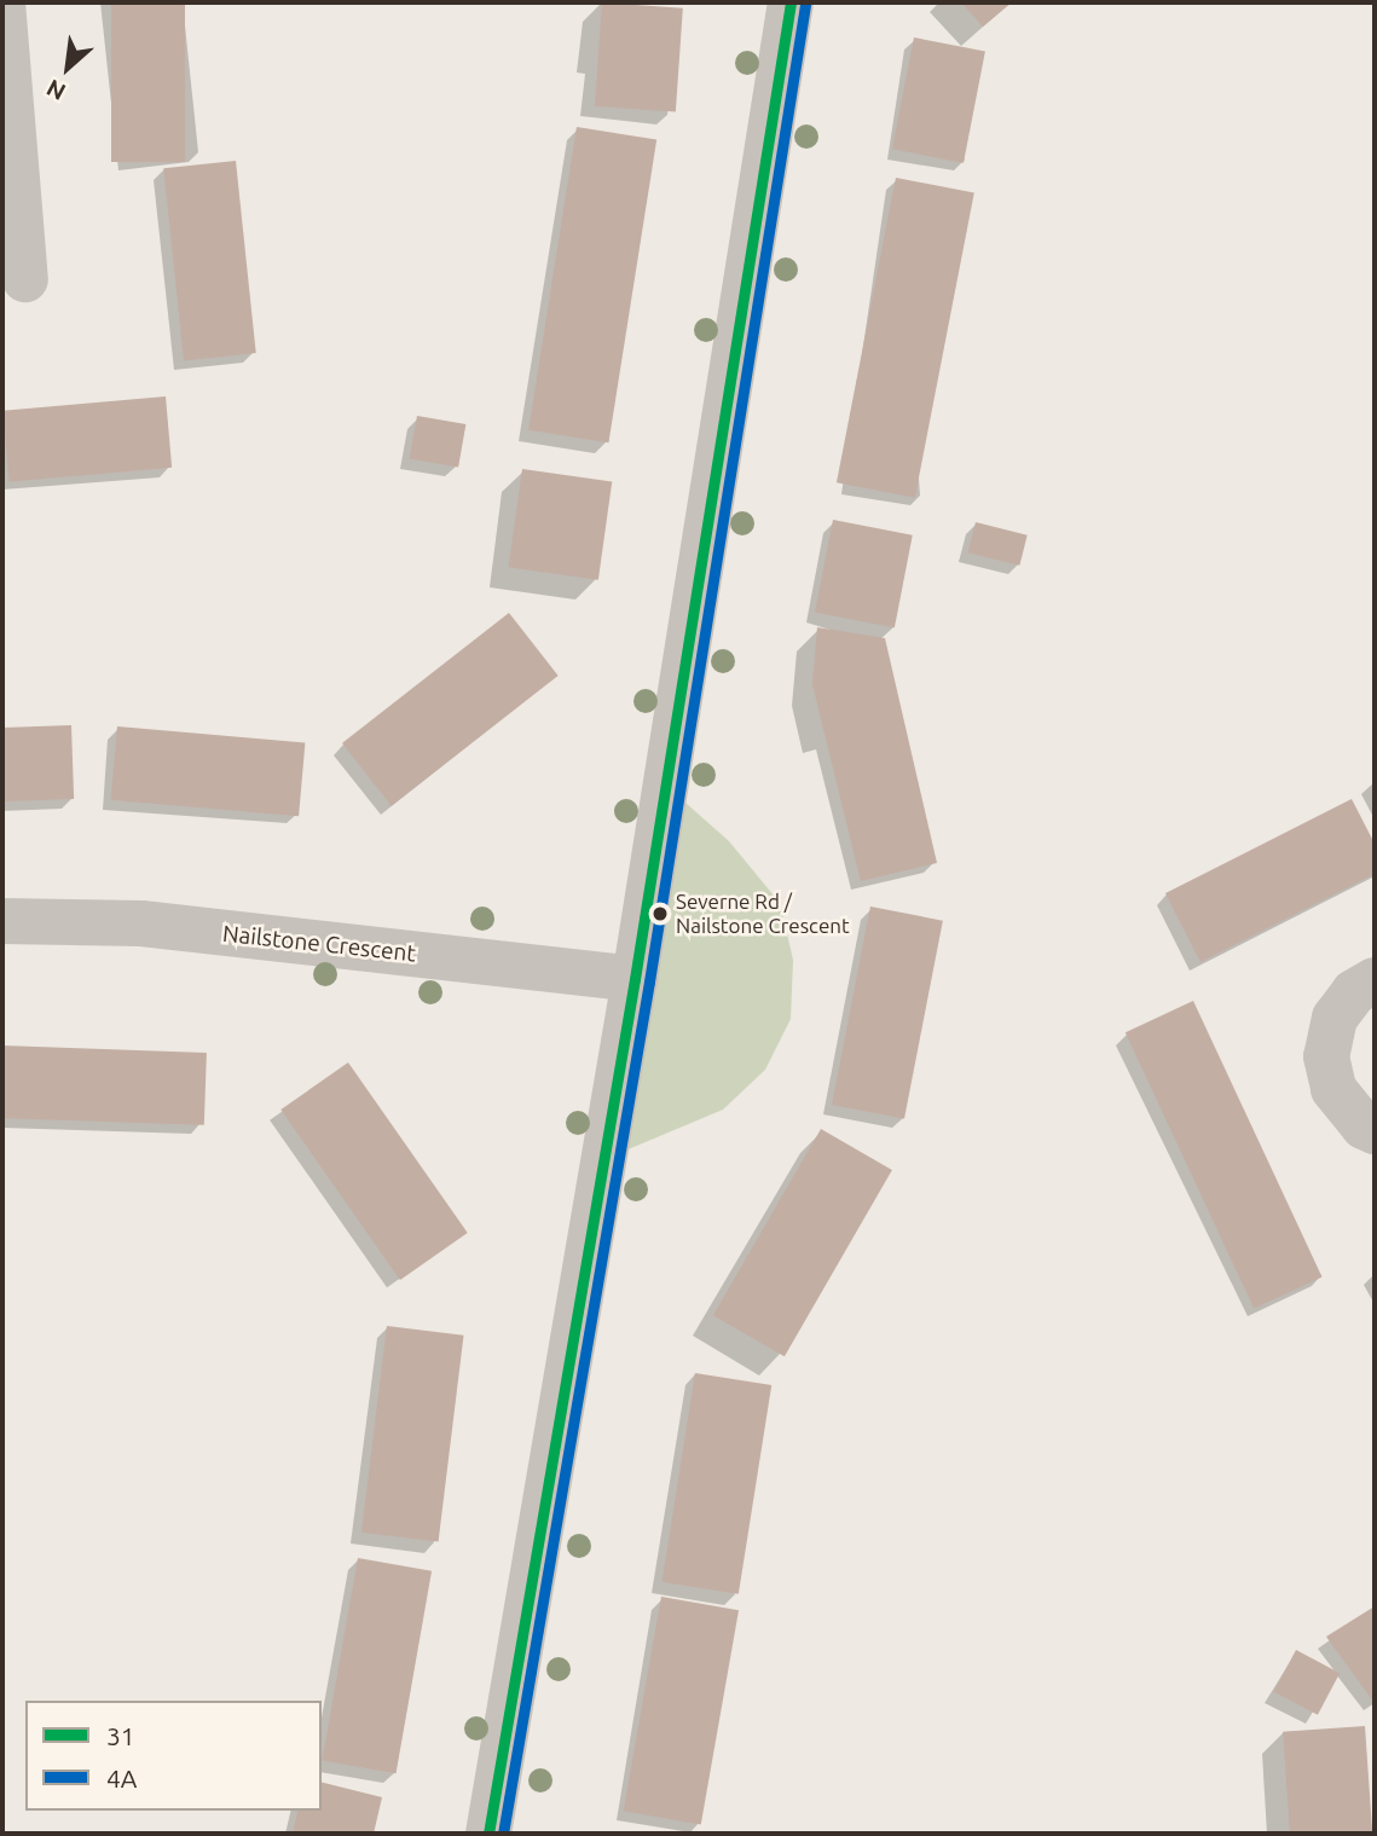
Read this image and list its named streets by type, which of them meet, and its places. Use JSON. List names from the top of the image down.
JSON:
{
  "streets": {
    "street": ["Nailstone Crescent"]
  },
  "places": ["Severne Rd / Nailstone Crescent"],
  "lines": ["transit line 31", "transit line 4A"],
  "legend": ["31", "4A"],
  "north": "bottom left"
}
